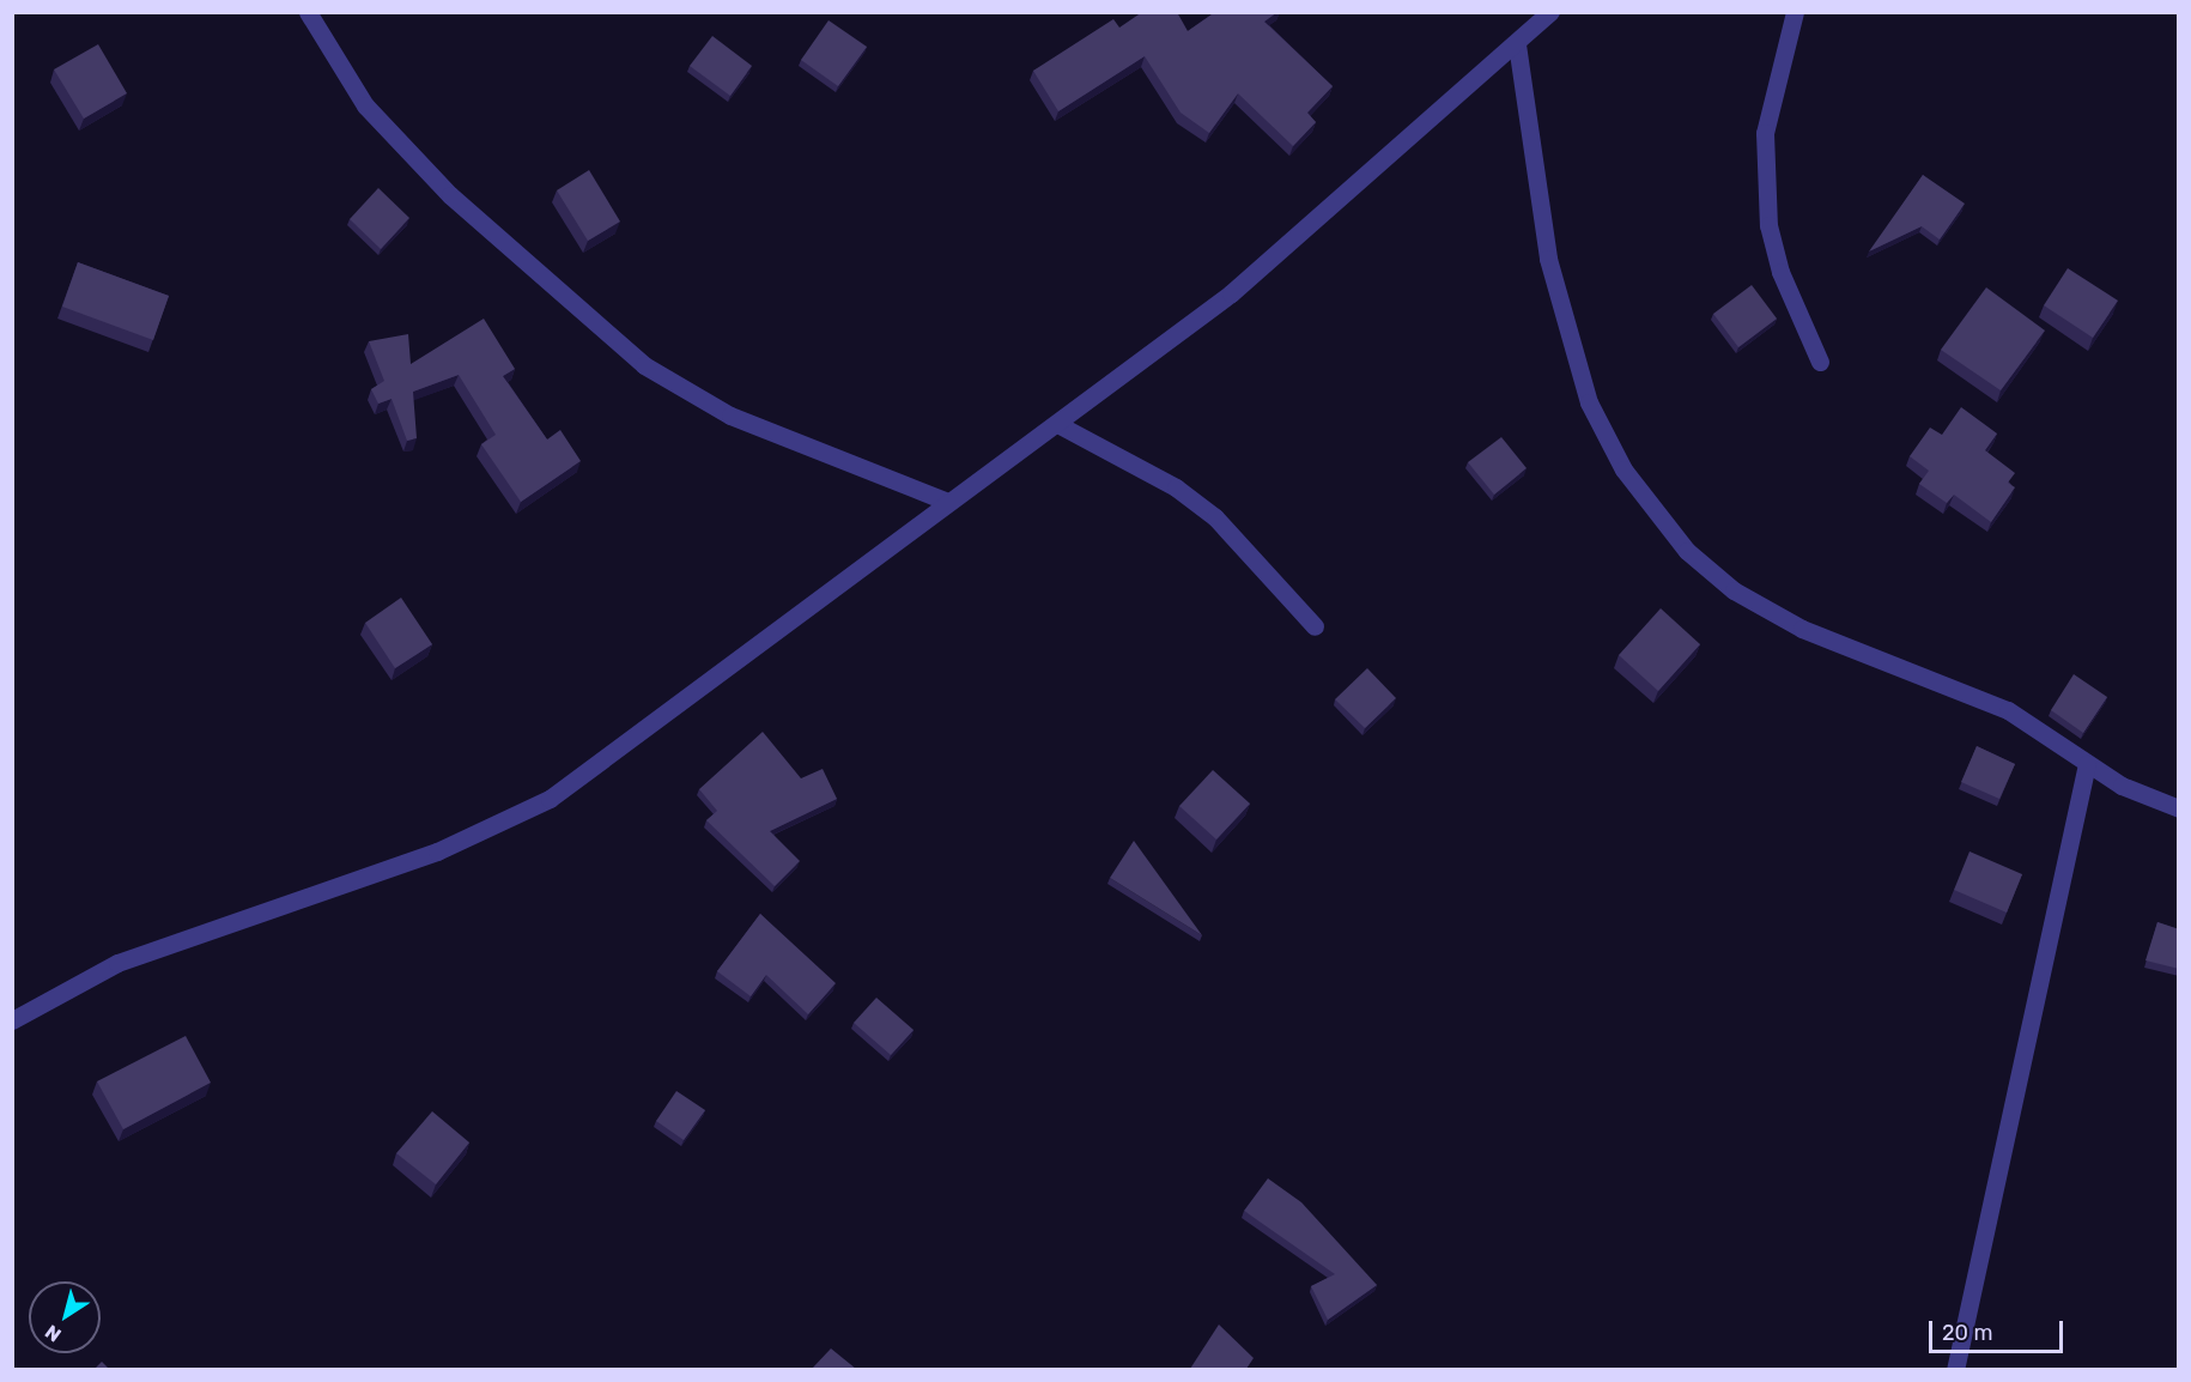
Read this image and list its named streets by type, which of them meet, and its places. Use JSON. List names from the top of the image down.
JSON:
{
  "scale_bar": "20 m",
  "north": "bottom left"
}
